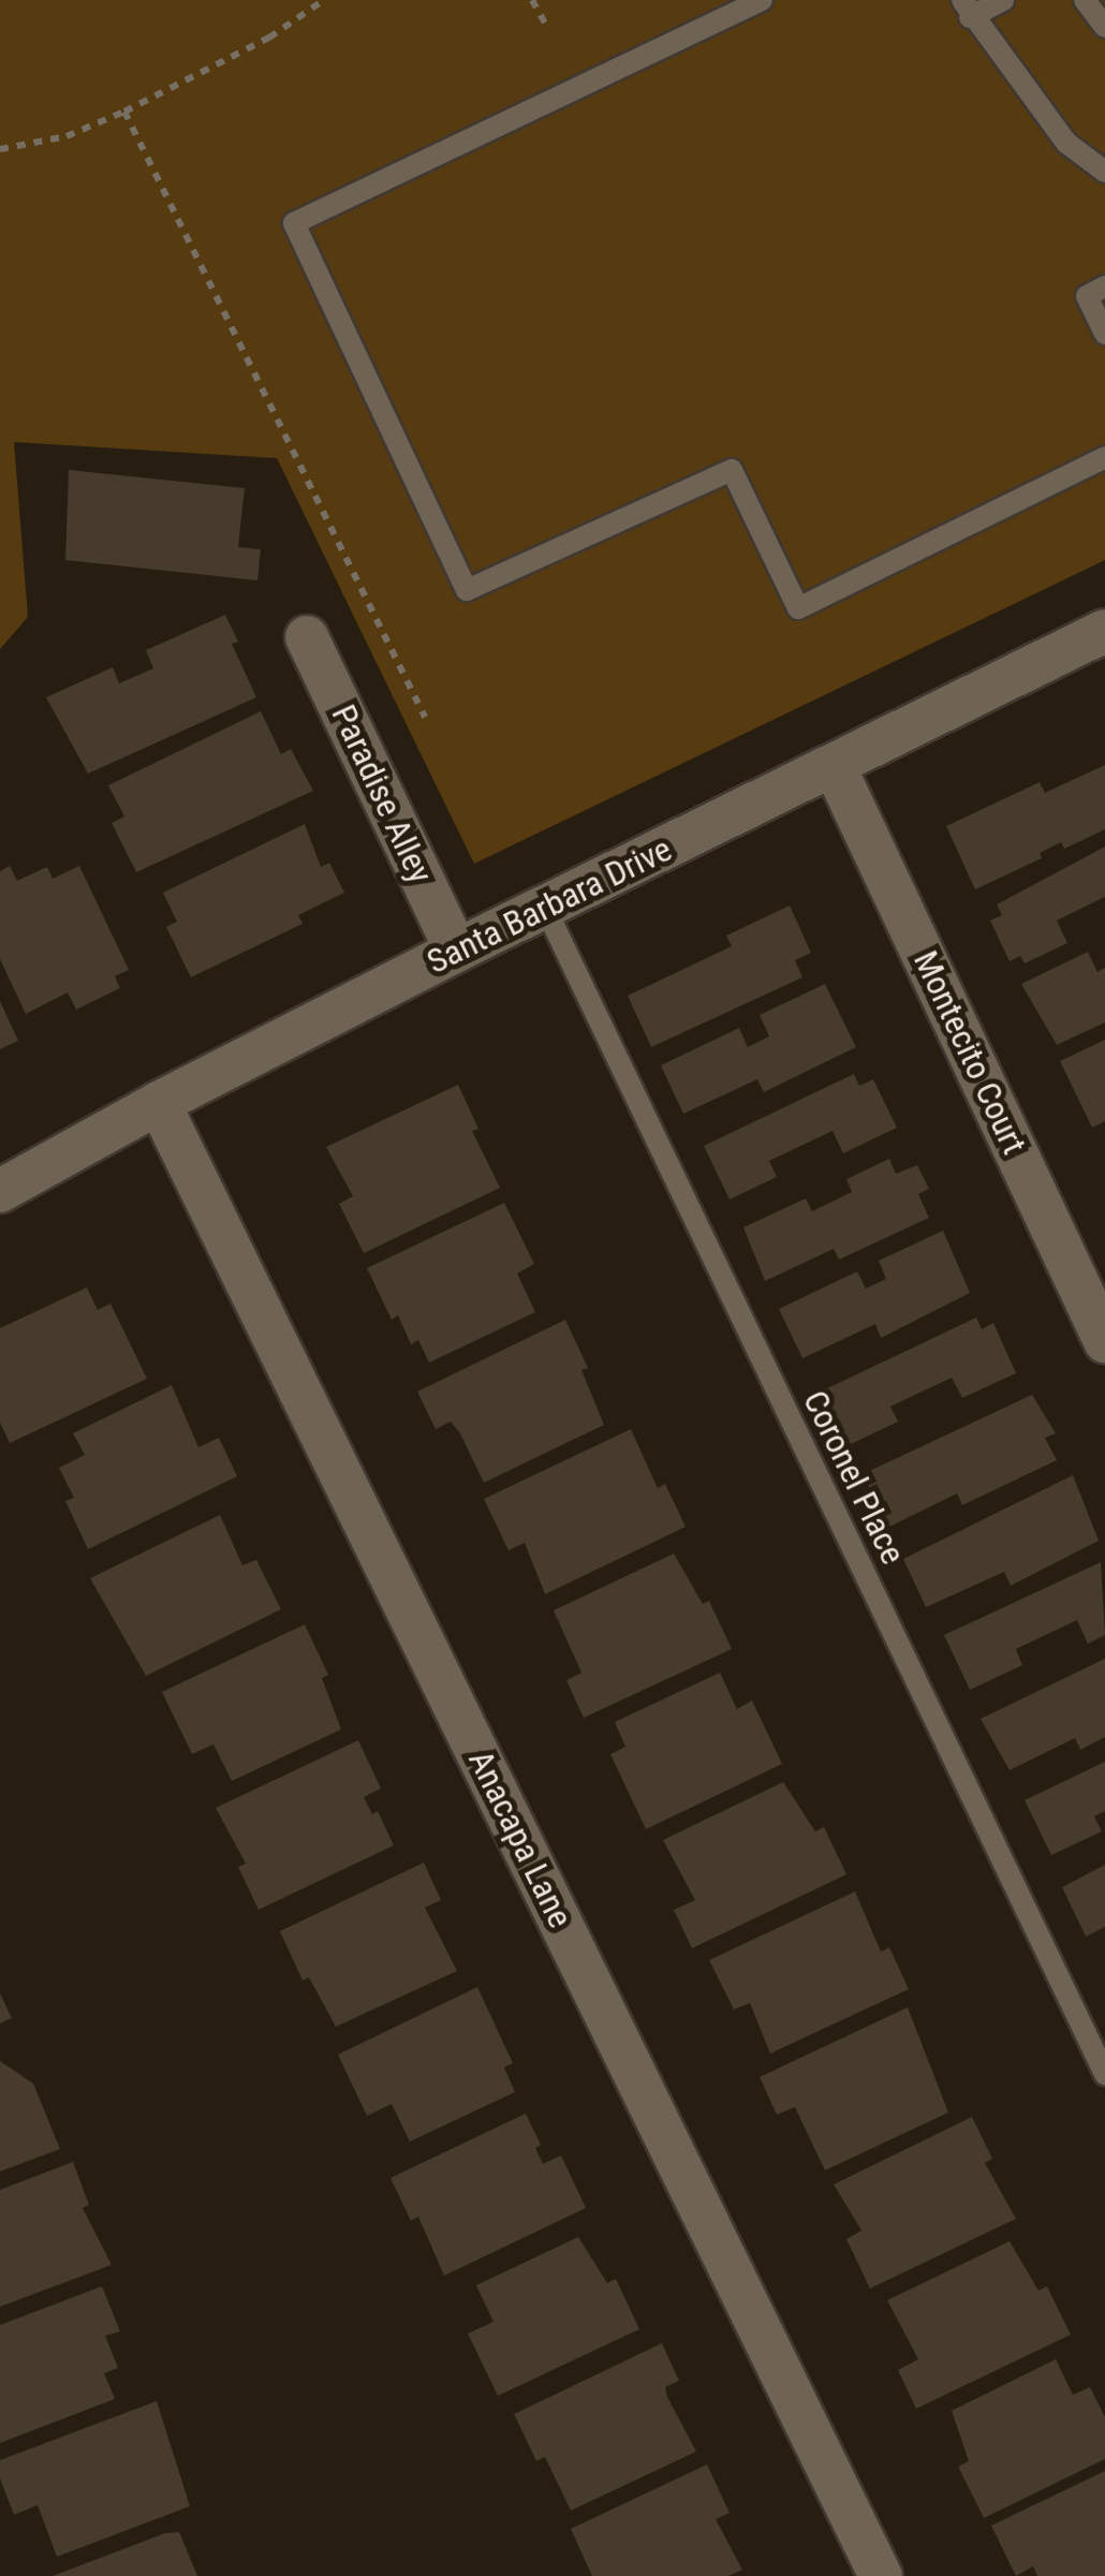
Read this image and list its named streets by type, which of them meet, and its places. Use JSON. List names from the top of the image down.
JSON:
{
  "streets": {
    "street": [
      "Paradise Alley",
      "Santa Barbara Drive",
      "Montecito Court",
      "Anacapa Lane"
    ],
    "lane": ["Coronel Place"]
  },
  "crossings": [
    ["Paradise Alley", "Santa Barbara Drive"],
    ["Santa Barbara Drive", "Montecito Court"],
    ["Santa Barbara Drive", "Coronel Place"],
    ["Santa Barbara Drive", "Anacapa Lane"]
  ]
}
